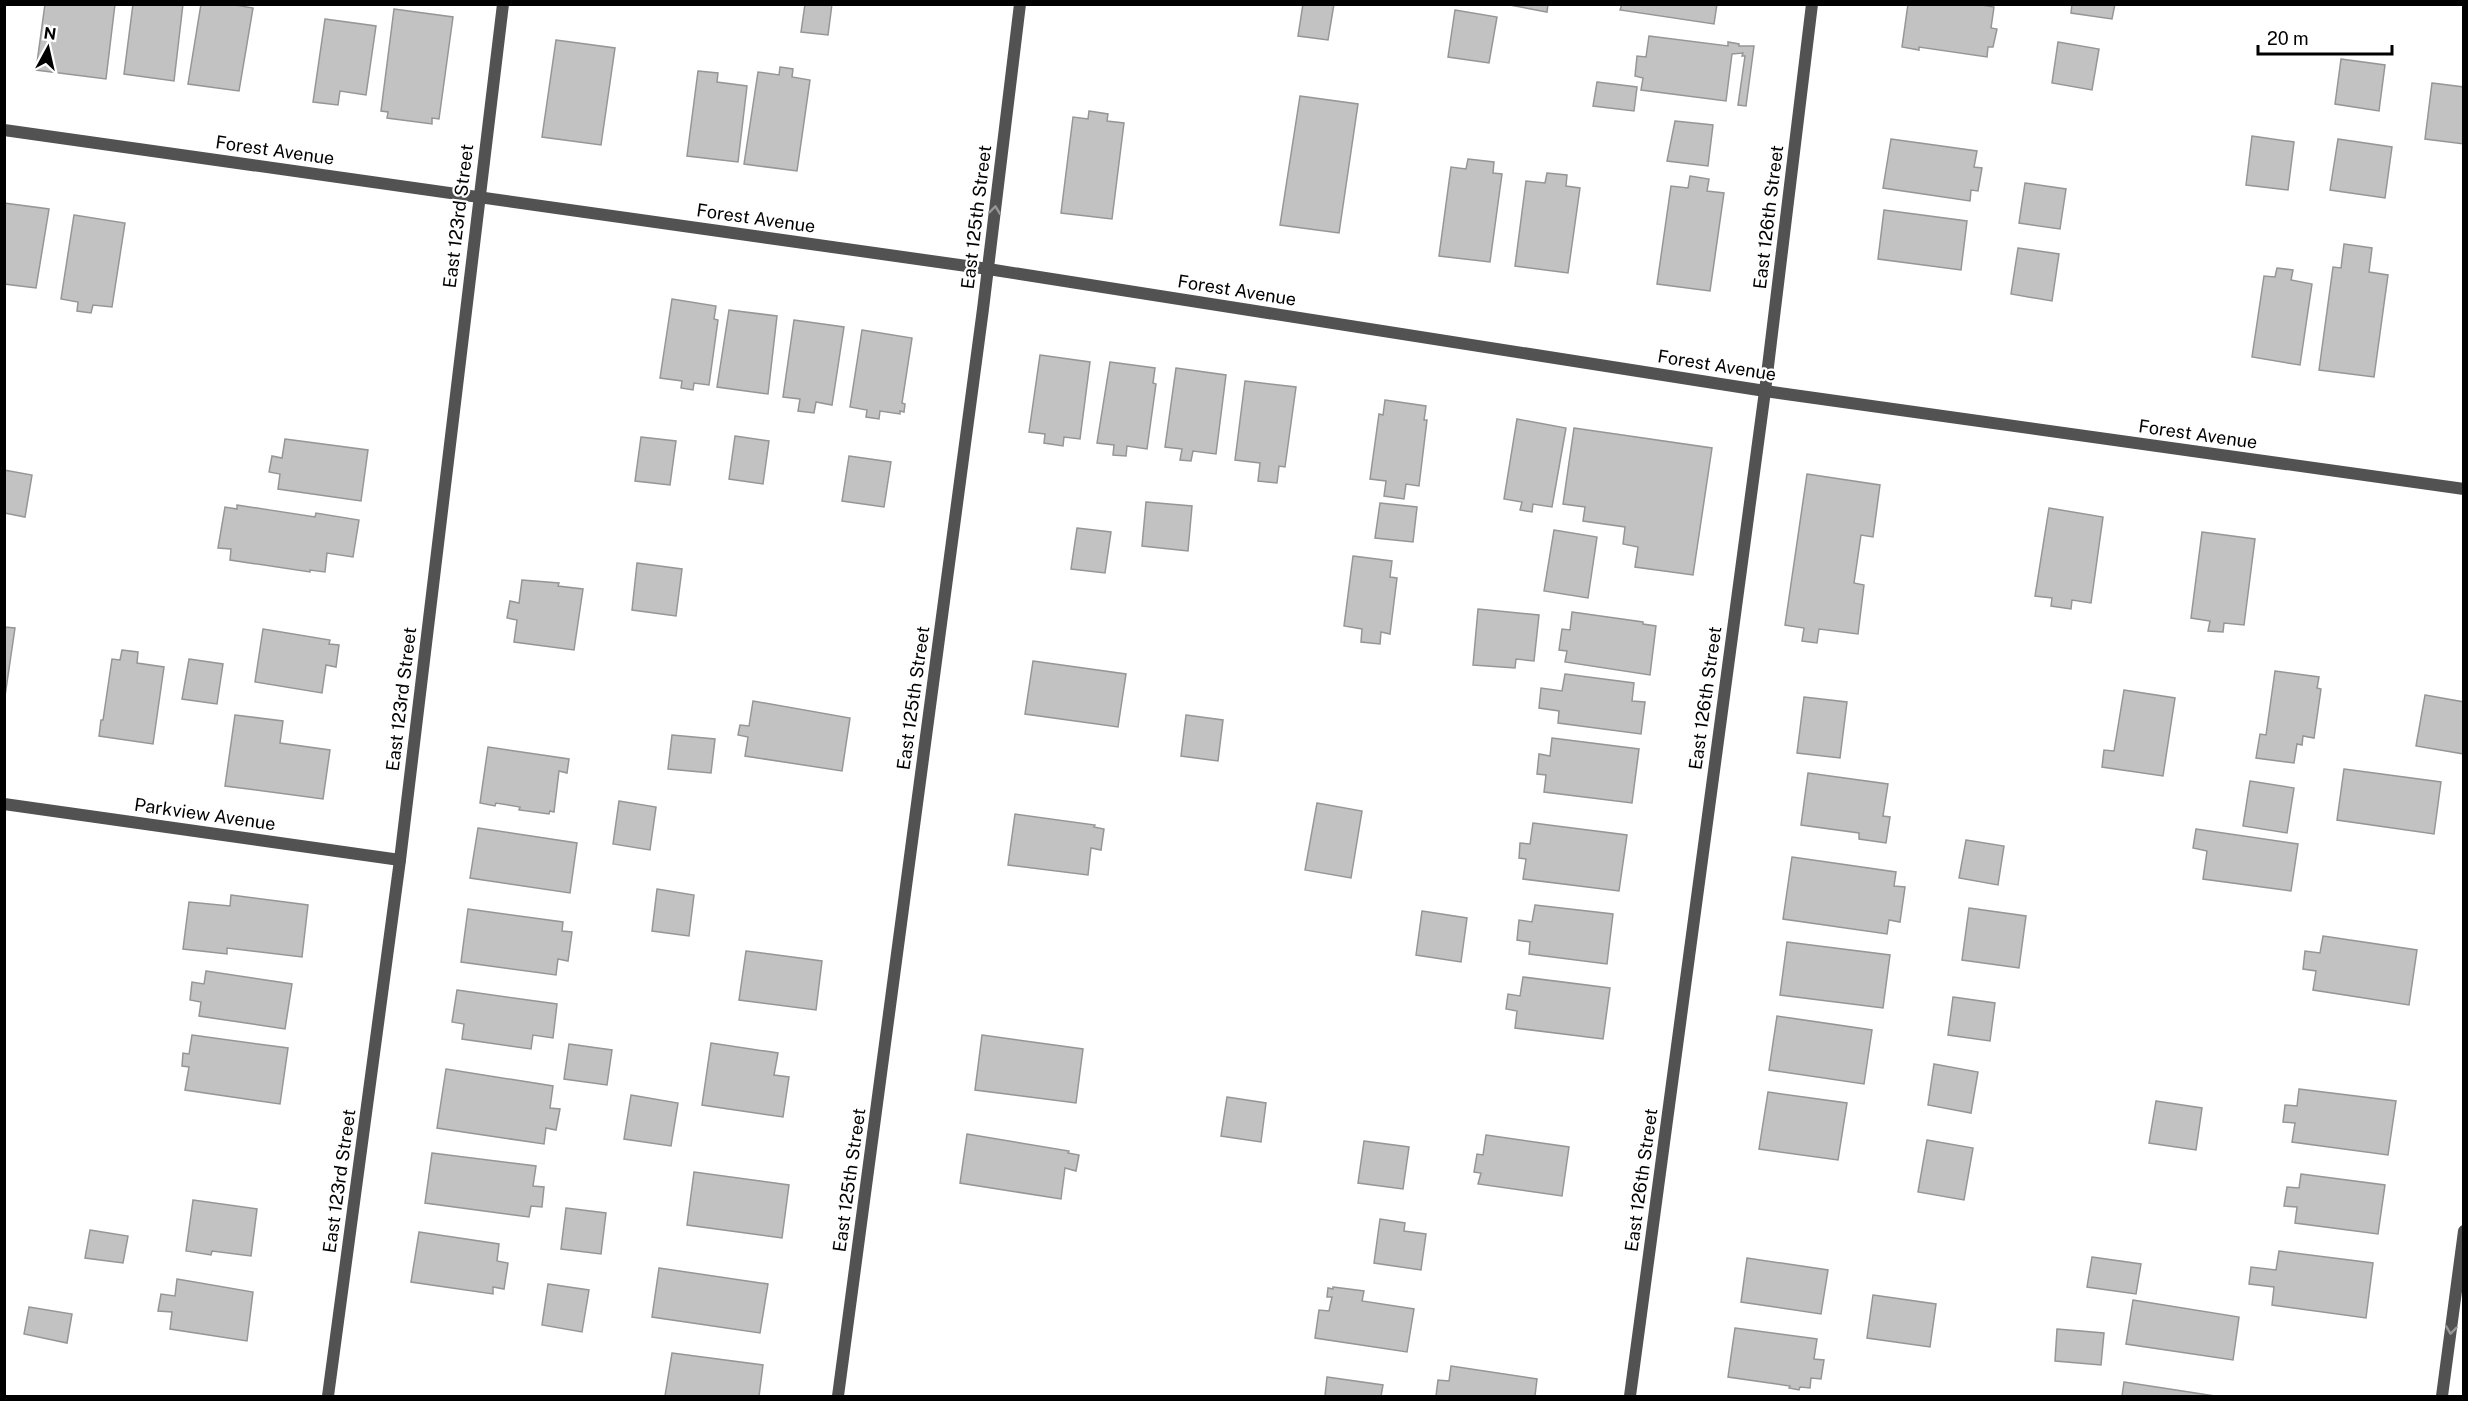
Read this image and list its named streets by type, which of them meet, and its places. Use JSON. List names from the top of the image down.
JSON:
{
  "streets": {
    "street": [
      "Forest Avenue",
      "East 123rd Street",
      "East 125th Street",
      "East 126th Street",
      "Parkview Avenue"
    ]
  },
  "crossings": [
    ["Forest Avenue", "East 123rd Street"],
    ["Forest Avenue", "East 125th Street"],
    ["Forest Avenue", "East 126th Street"],
    ["East 123rd Street", "Parkview Avenue"]
  ],
  "scale_bar": "20 m",
  "north": "top"
}
